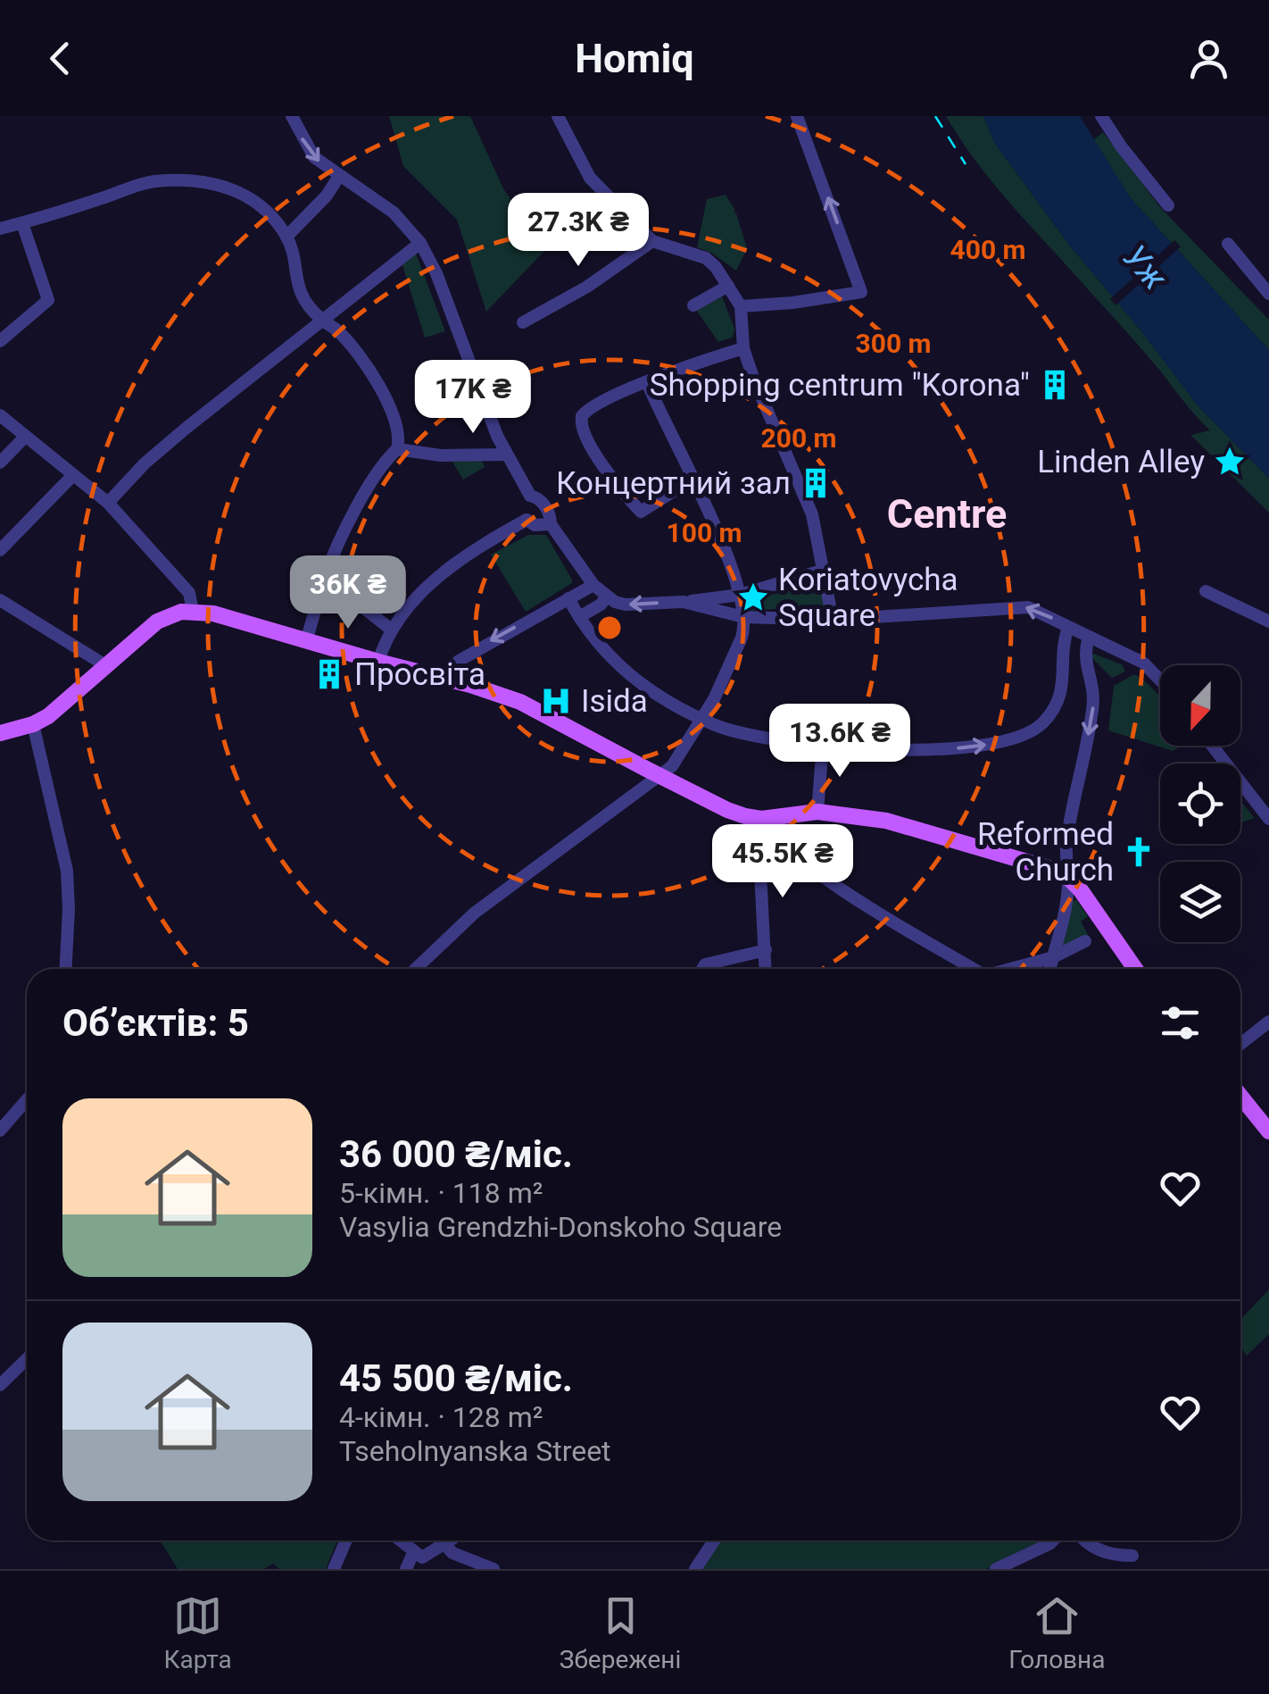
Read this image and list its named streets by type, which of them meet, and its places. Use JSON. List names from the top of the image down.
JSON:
{
  "districts": ["Centre"],
  "water": ["Уж"],
  "places": {
    "building": ["Shopping centrum \"Korona\"", "Концертний зал", "Просвіта"],
    "place": ["Linden Alley", "Koriatovycha Square"],
    "hospital": ["Isida"],
    "church": ["Reformed Church"]
  },
  "north": "bottom",
  "page": {
    "header": "Homiq",
    "price": [
      "27.3K ₴",
      "17K ₴",
      "36K ₴",
      "13.6K ₴",
      "45.5K ₴"
    ],
    "heading": "Об’єктів: 5",
    "list": [
      {
        "name": "36 000 ₴/міс.",
        "note": "5-кімн. · 118 m² · Vasylia Grendzhi-Donskoho Square"
      },
      {
        "name": "45 500 ₴/міс.",
        "note": "4-кімн. · 128 m² · Tseholnyanska Street"
      }
    ],
    "tabs": ["Карта", "Збережені", "Головна"]
  },
  "rings": [
    "400 m",
    "300 m",
    "200 m",
    "100 m"
  ]
}
